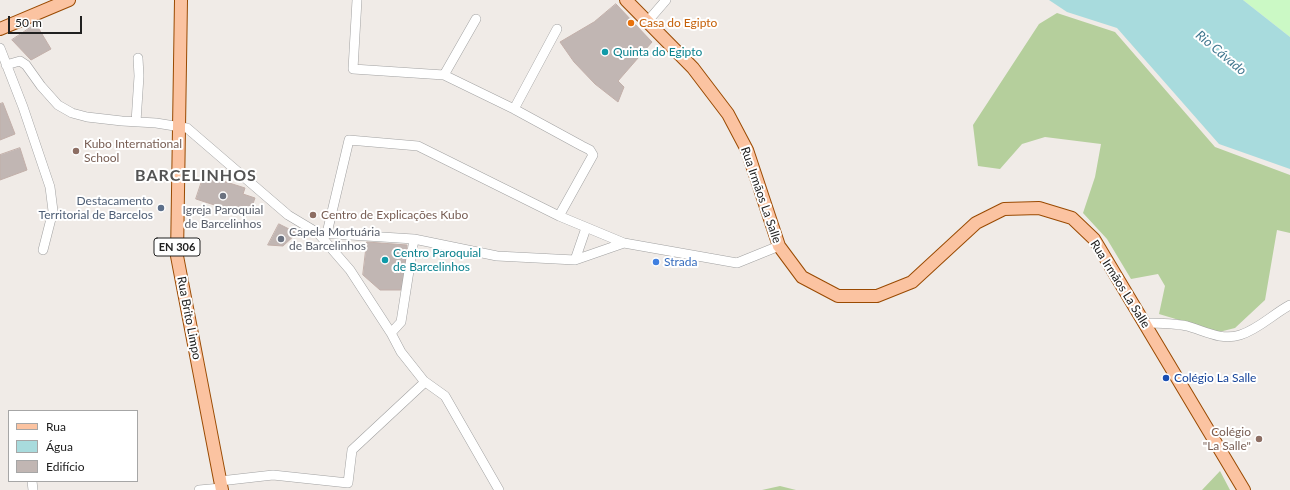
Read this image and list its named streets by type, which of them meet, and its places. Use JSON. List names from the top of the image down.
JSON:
{
  "streets": {
    "main road": ["Rua Irmãos La Salle", "EN 306", "Rua Brito Limpo"]
  },
  "districts": ["BARCELINHOS"],
  "water": ["Rio Cávado"],
  "places": [
    "Casa do Egipto",
    "Quinta do Egipto",
    "Kubo International School",
    "Igreja Paroquial de Barcelinhos",
    "Destacamento Territorial de Barcelos",
    "Centro de Explicações Kubo",
    "Capela Mortuária de Barcelinhos",
    "Centro Paroquial de Barcelinhos",
    "Strada",
    "Colégio La Salle",
    "Colégio \"La Salle\""
  ],
  "legend": ["Rua", "Água", "Edifício"],
  "scale_bar": "50 m"
}
